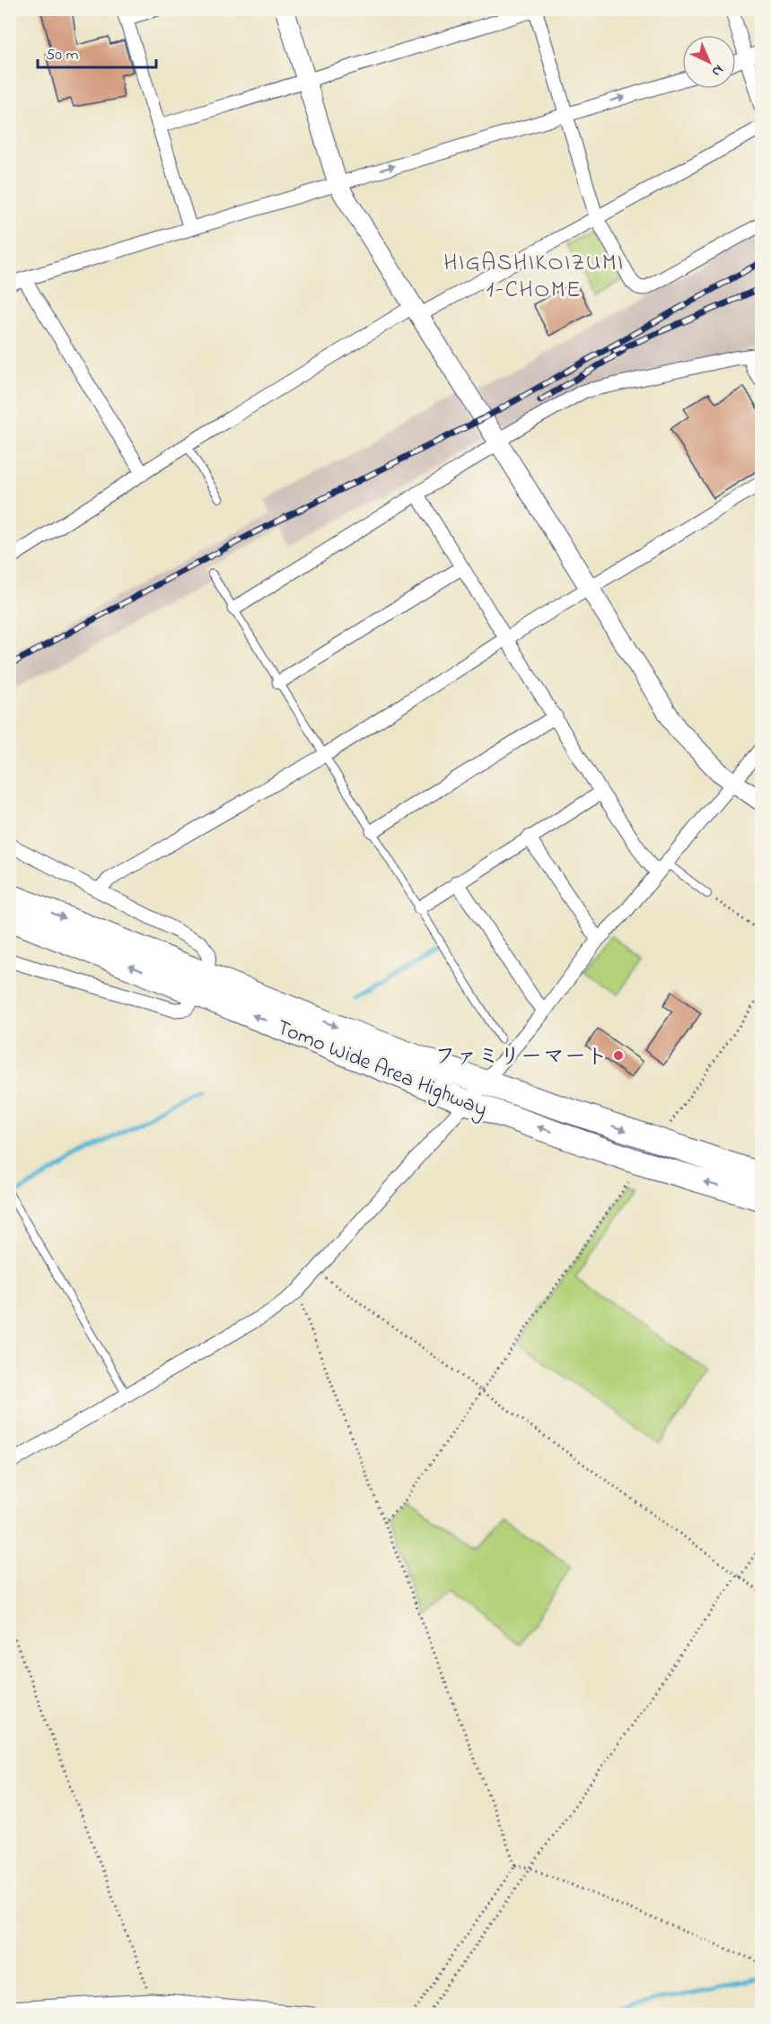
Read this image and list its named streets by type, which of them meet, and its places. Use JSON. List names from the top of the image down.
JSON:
{
  "streets": {
    "highway": ["Tomo Wide Area Highway"]
  },
  "districts": ["HIGASHIKOIZUMI 1-CHOME"],
  "places": ["ファミリーマート"],
  "scale_bar": "50 m",
  "north": "bottom right"
}
